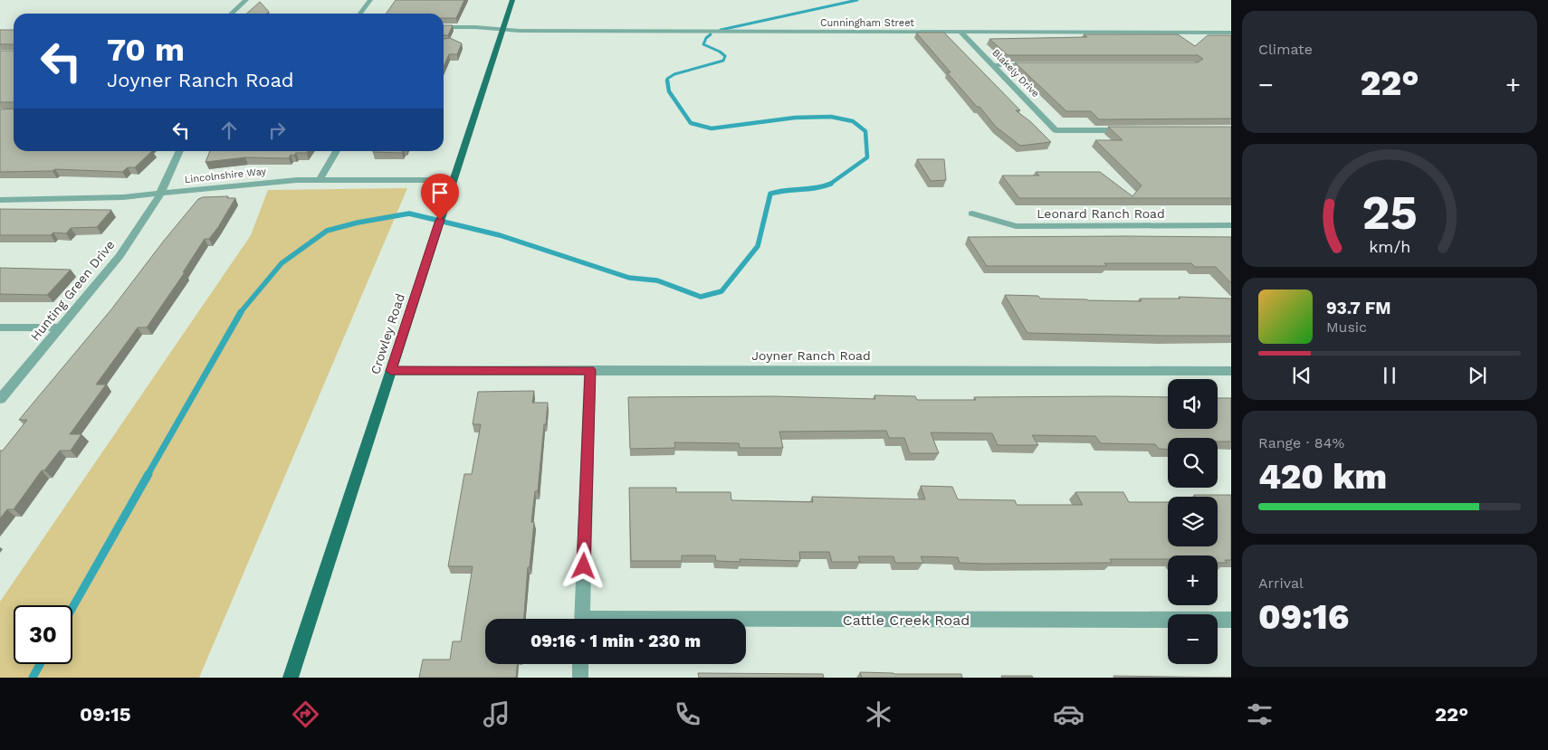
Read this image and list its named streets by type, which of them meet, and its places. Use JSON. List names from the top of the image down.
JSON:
{
  "streets": {
    "main road": ["Crowley Road"],
    "street": [
      "Cunningham Street",
      "Blakely Drive",
      "Lincolnshire Way",
      "Leonard Ranch Road",
      "Hunting Green Drive",
      "Joyner Ranch Road",
      "Cattle Creek Road"
    ]
  },
  "crossings": [
    ["Cunningham Street", "Blakely Drive"],
    ["Cunningham Street", "Crowley Road"],
    ["Lincolnshire Way", "Hunting Green Drive"],
    ["Lincolnshire Way", "Crowley Road"],
    ["Crowley Road", "Joyner Ranch Road"]
  ],
  "page": {
    "tile": [
      "Climate",
      ["Range · 84%", "420 km"],
      ["Arrival", "09:16"]
    ],
    "turn": ["70 m", "Joyner Ranch Road"],
    "heat": ["−", "22°", "+"],
    "song": ["93.7 FM", "Music"],
    "map_buttons": ["+", "−"],
    "limit": "30",
    "trip": "09:16 · 1 min · 230 m",
    "tabs": ["09:15", "22°"],
    "gauge": ["25", "km/h"]
  }
}
